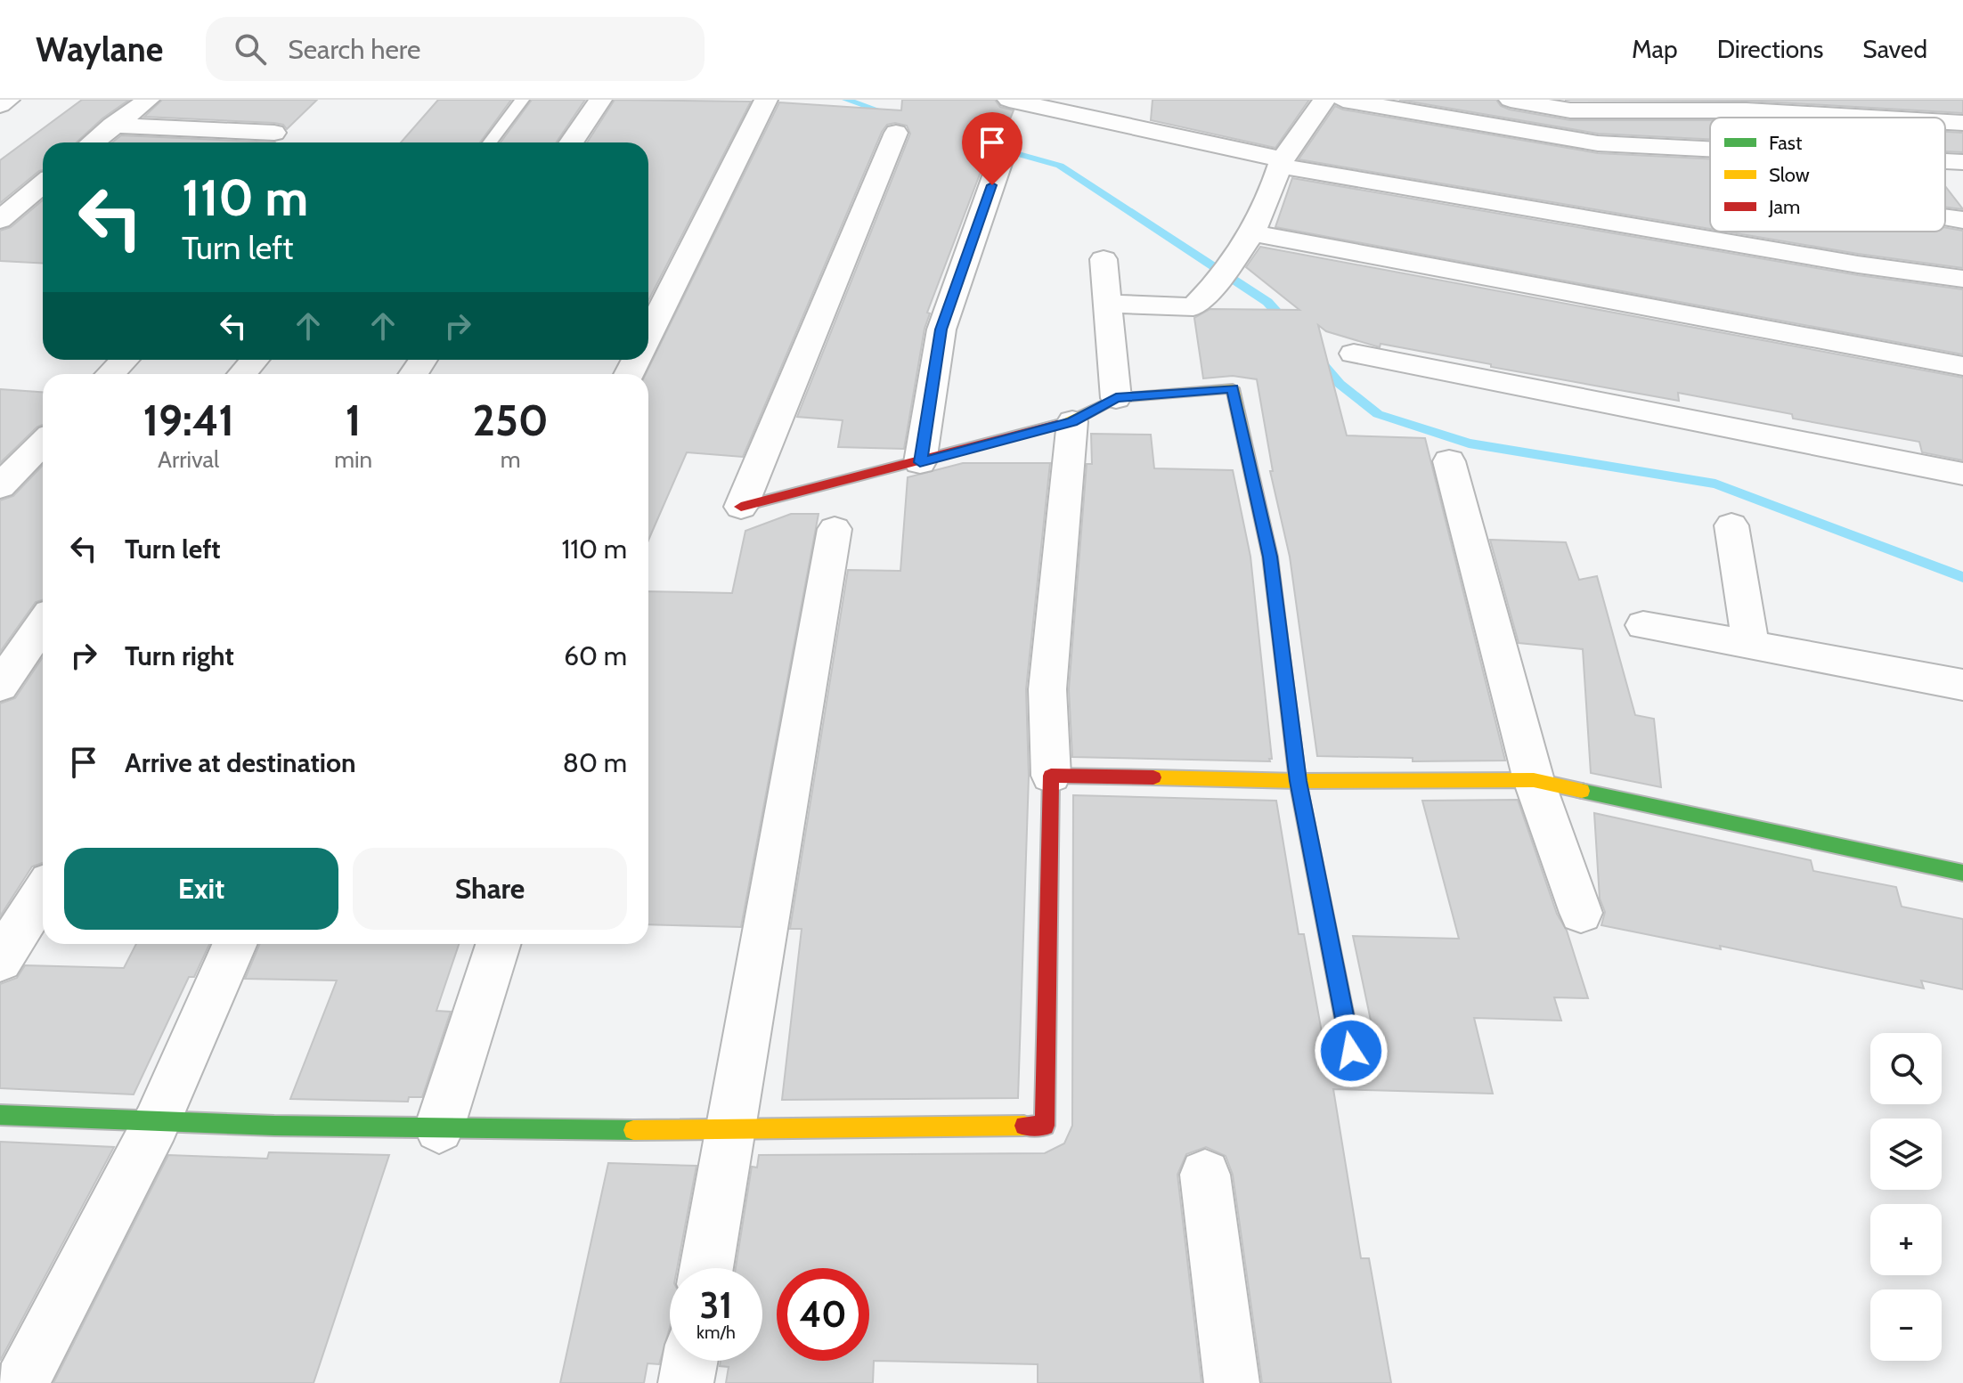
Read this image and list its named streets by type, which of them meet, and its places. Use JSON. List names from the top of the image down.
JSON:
{
  "legend": ["Fast", "Slow", "Jam"],
  "page": {
    "header": "Waylane",
    "search": "Search here",
    "nav": ["Map", "Directions", "Saved"],
    "turn": ["110 m", "Turn left"],
    "eta": [
      "19:41",
      "Arrival",
      "1",
      "min",
      "250",
      "m"
    ],
    "list": [
      {
        "name": "Turn left",
        "value": "110 m"
      },
      {
        "name": "Turn right",
        "value": "60 m"
      },
      {
        "name": "Arrive at destination",
        "value": "80 m"
      }
    ],
    "buttons": ["Exit", "Share"],
    "map_buttons": ["+", "−"],
    "speed": "31 km/h",
    "limit": "40"
  }
}
